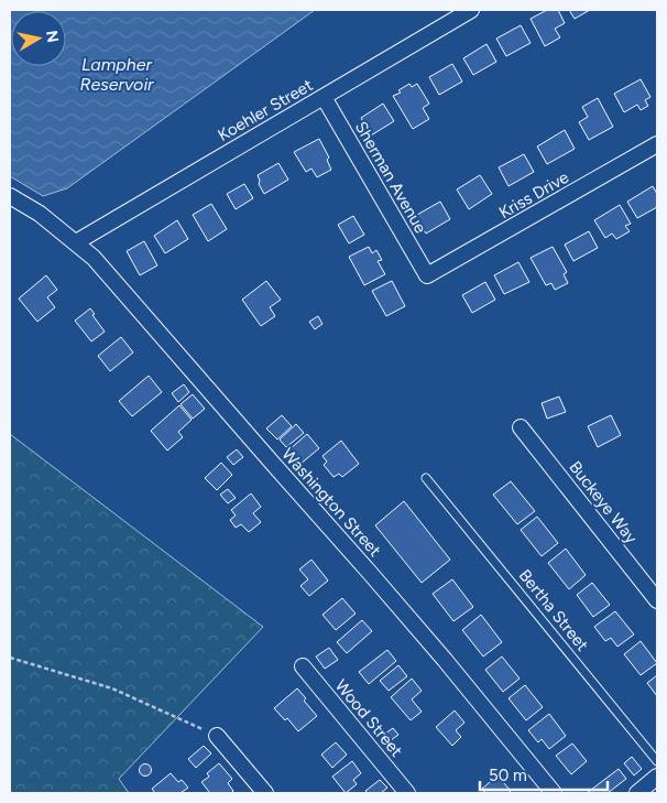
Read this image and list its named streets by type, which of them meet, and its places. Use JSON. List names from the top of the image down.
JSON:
{
  "streets": {
    "street": [
      "Koehler Street",
      "Sherman Avenue",
      "Kriss Drive",
      "Washington Street",
      "Buckeye Way",
      "Wood Street"
    ],
    "lane": ["Bertha Street"]
  },
  "crossings": [
    ["Koehler Street", "Sherman Avenue"],
    ["Koehler Street", "Washington Street"],
    ["Sherman Avenue", "Kriss Drive"]
  ],
  "water": ["Lampher Reservoir"],
  "scale_bar": "50 m",
  "north": "right"
}
